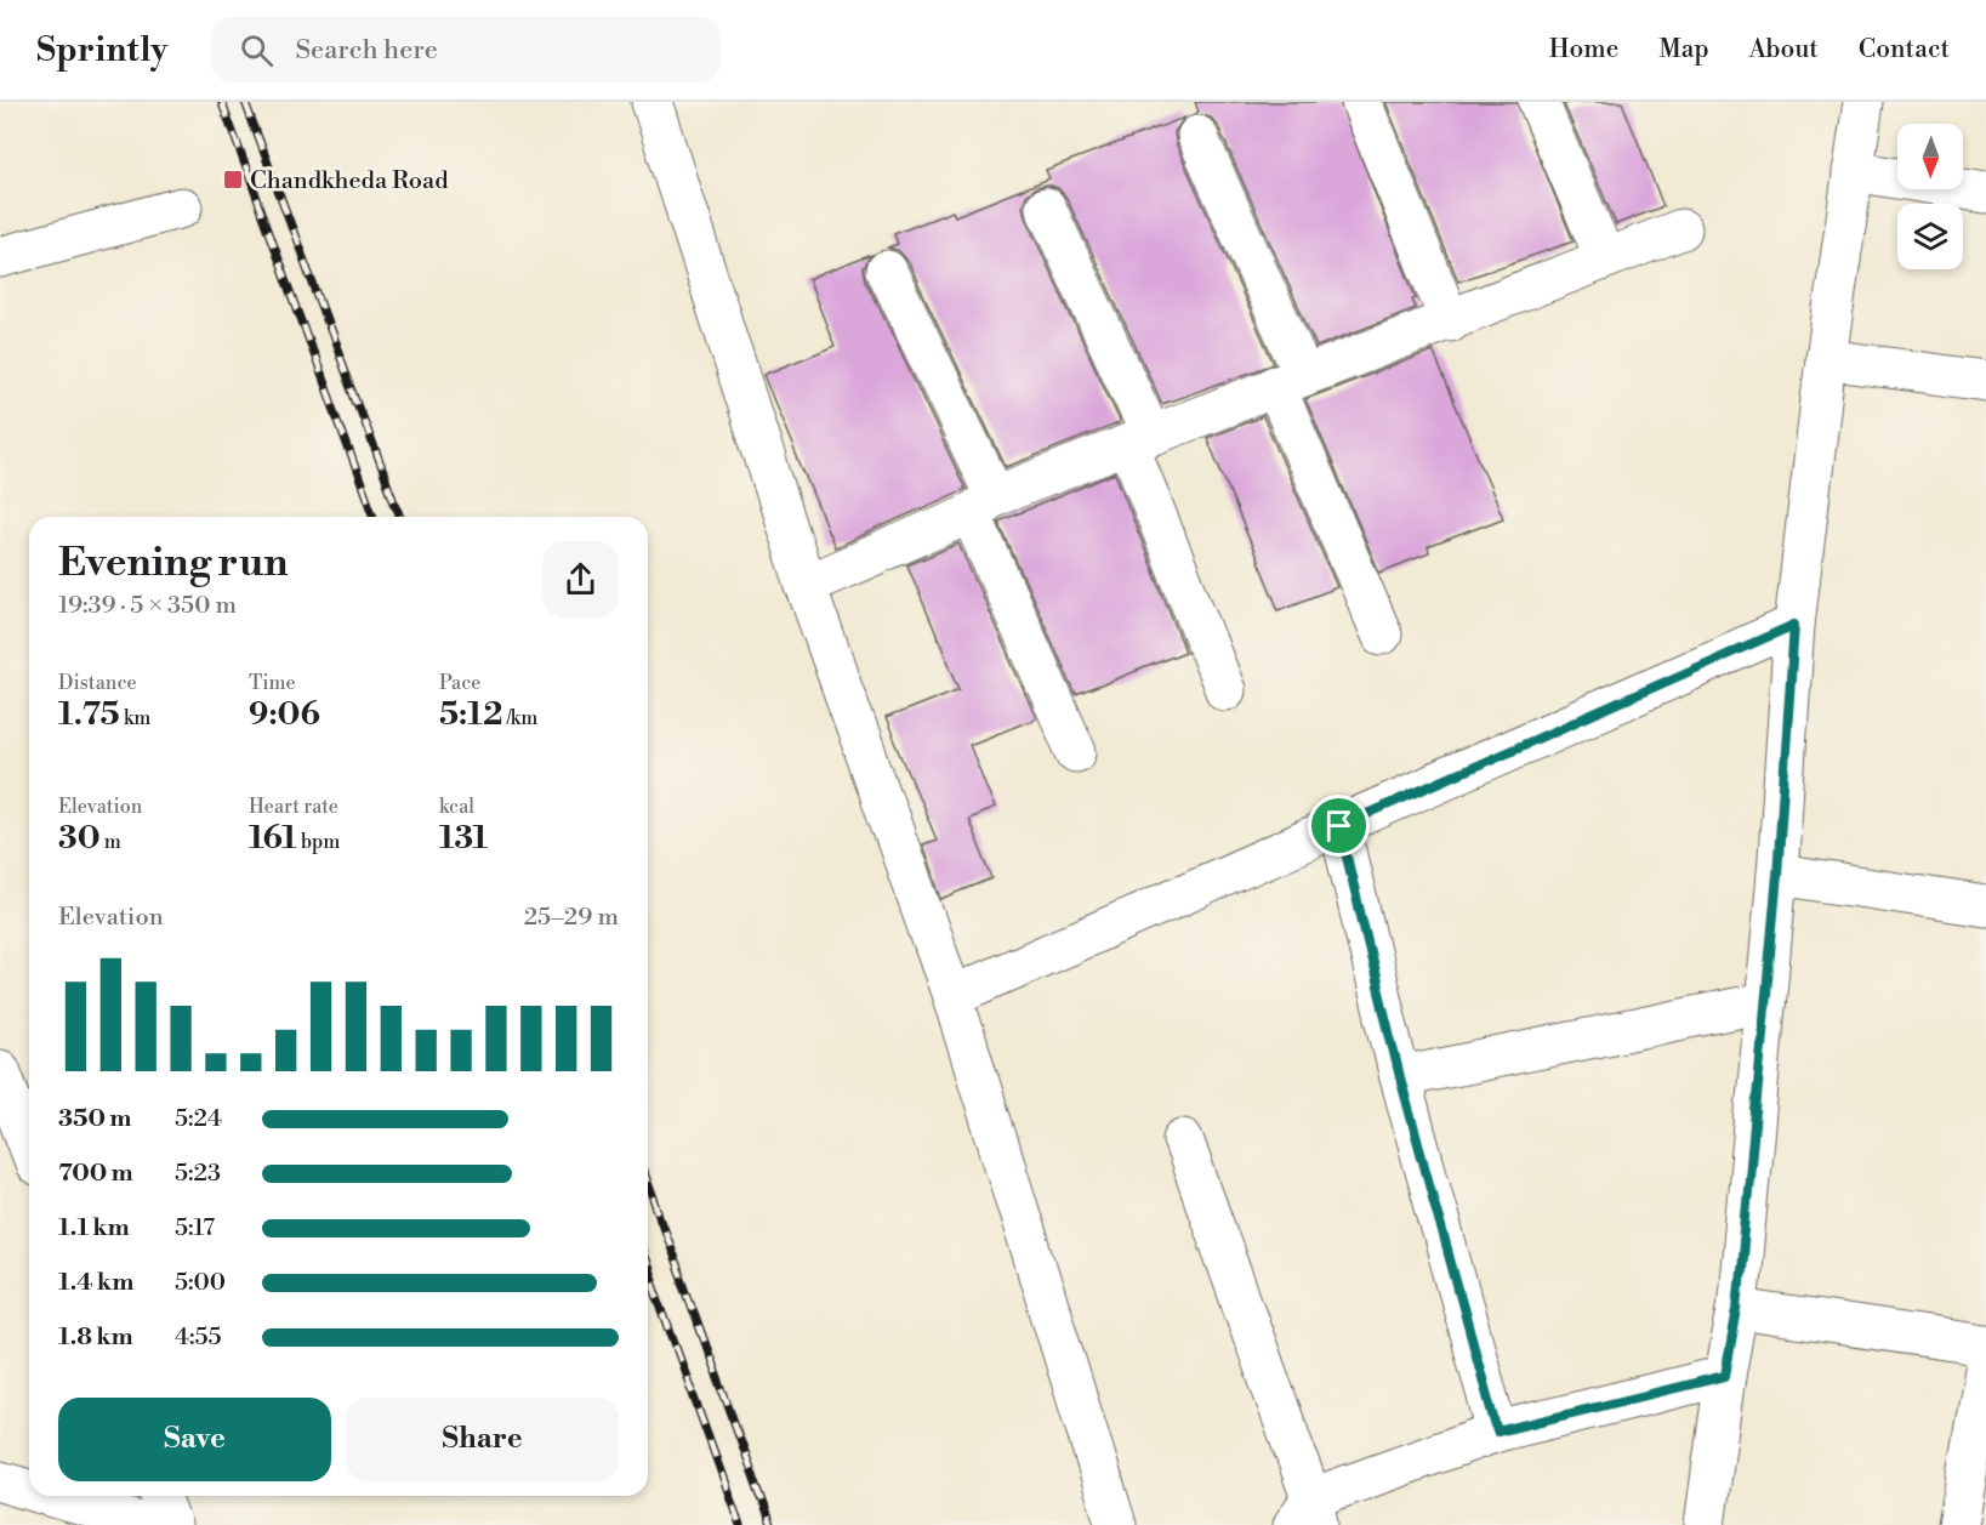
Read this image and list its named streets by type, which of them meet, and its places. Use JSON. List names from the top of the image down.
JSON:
{
  "places": {
    "transit": ["Chandkheda Road"]
  },
  "north": "bottom",
  "page": {
    "header": "Sprintly",
    "search": "Search here",
    "nav": [
      "Home",
      "Map",
      "About",
      "Contact"
    ],
    "heading": ["Evening run", "19:39 · 5 × 350 m"],
    "stats": [
      ["Distance", "1.75 km"],
      ["Time", "9:06"],
      ["Pace", "5:12 /km"],
      ["Elevation", "30 m"],
      ["Heart rate", "161 bpm"],
      ["kcal", "131"]
    ],
    "chart": ["Elevation", "25–29 m"],
    "list": [
      {
        "name": "350 m",
        "note": "5:24"
      },
      {
        "name": "700 m",
        "note": "5:23"
      },
      {
        "name": "1.1 km",
        "note": "5:17"
      },
      {
        "name": "1.4 km",
        "note": "5:00"
      },
      {
        "name": "1.8 km",
        "note": "4:55"
      }
    ],
    "buttons": ["Save", "Share"]
  }
}
